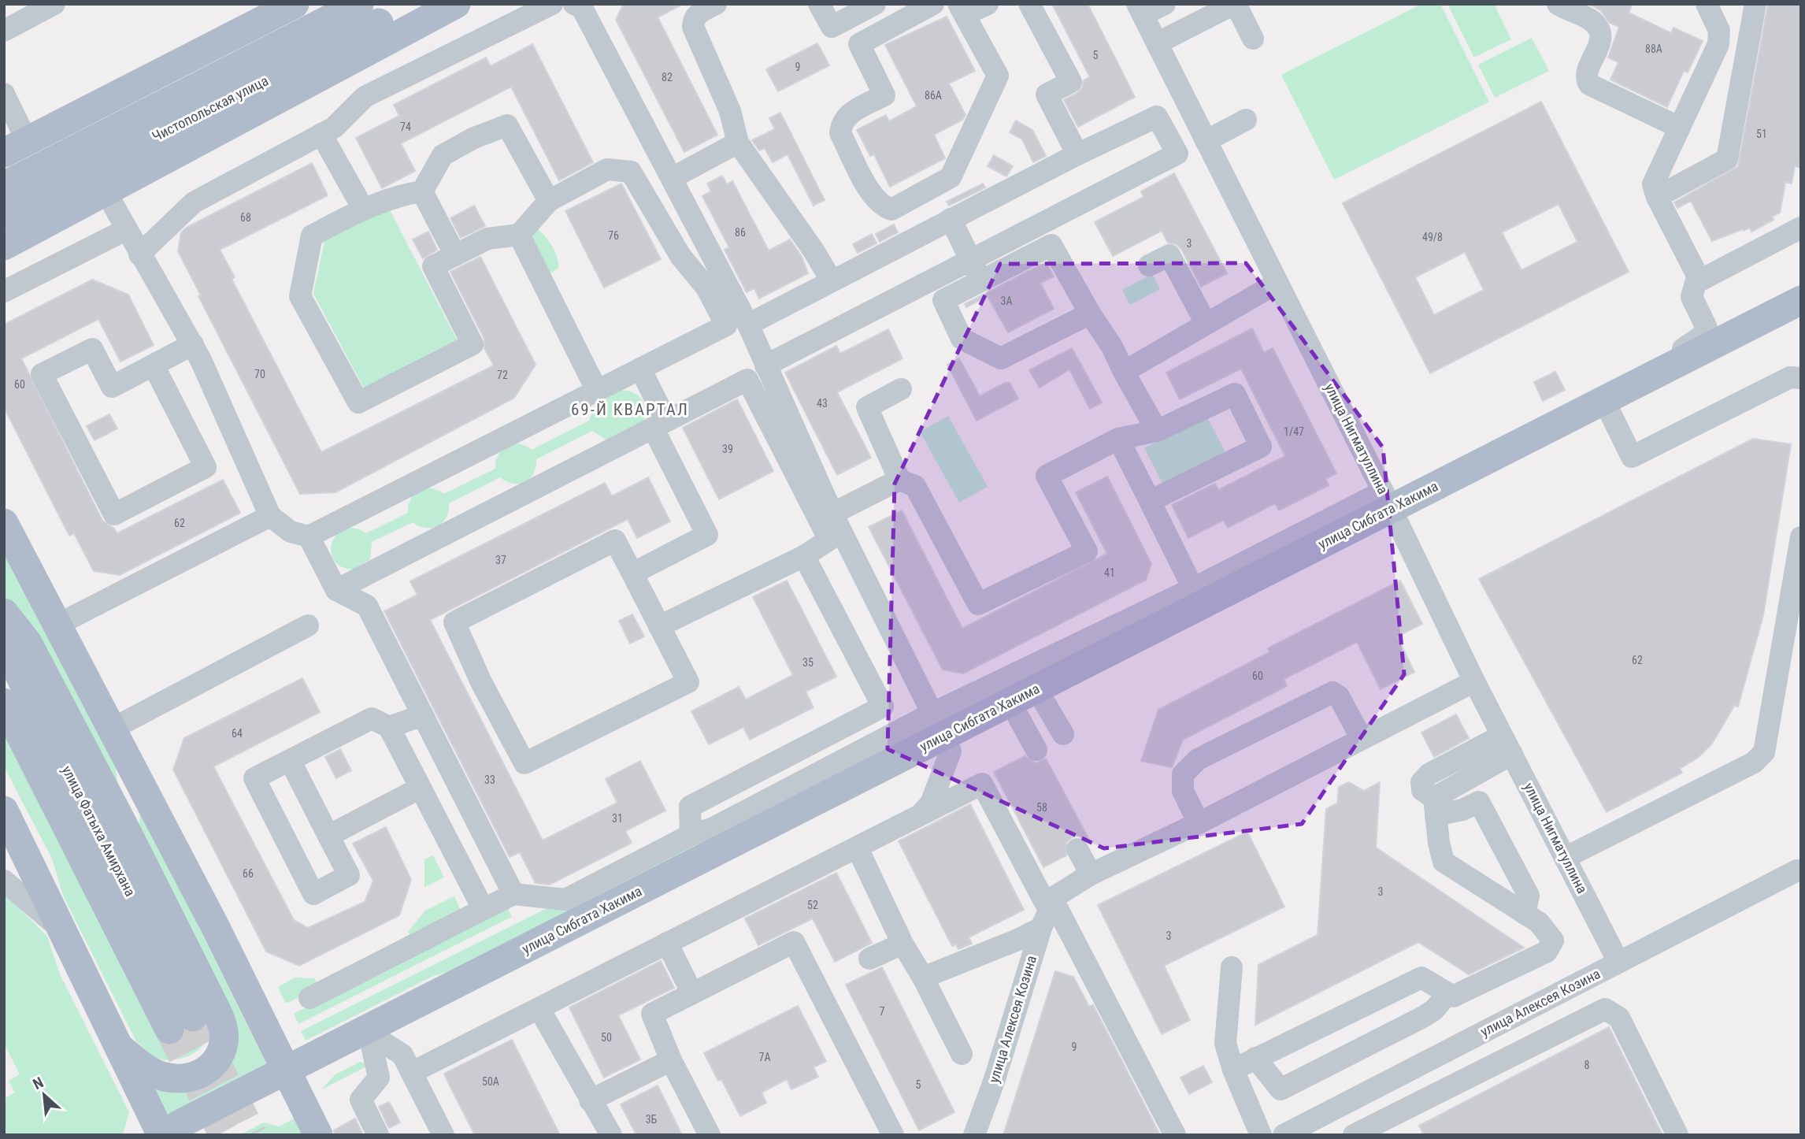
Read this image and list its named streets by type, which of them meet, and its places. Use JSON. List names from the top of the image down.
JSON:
{
  "streets": {
    "main road": ["Чистопольская улица", "улица Сибгата Хакима", "улица Фатыха Амирхана"],
    "street": ["улица Нигматуллина", "улица Алексея Козина"]
  },
  "crossings": [
    ["улица Нигматуллина", "улица Сибгата Хакима"],
    ["улица Нигматуллина", "улица Алексея Козина"]
  ],
  "districts": ["69-Й КВАРТАЛ"],
  "house_numbers": [
    "88А",
    "5",
    "9",
    "82",
    "86А",
    "74",
    "51",
    "68",
    "86",
    "76",
    "49/8",
    "3",
    "3А",
    "70",
    "72",
    "60",
    "43",
    "1/47",
    "39",
    "62",
    "37",
    "41",
    "62",
    "35",
    "60",
    "64",
    "33",
    "58",
    "31",
    "66",
    "3",
    "52",
    "3",
    "7",
    "50",
    "9",
    "7А",
    "8",
    "50А",
    "5",
    "3Б"
  ],
  "north": "top left"
}
